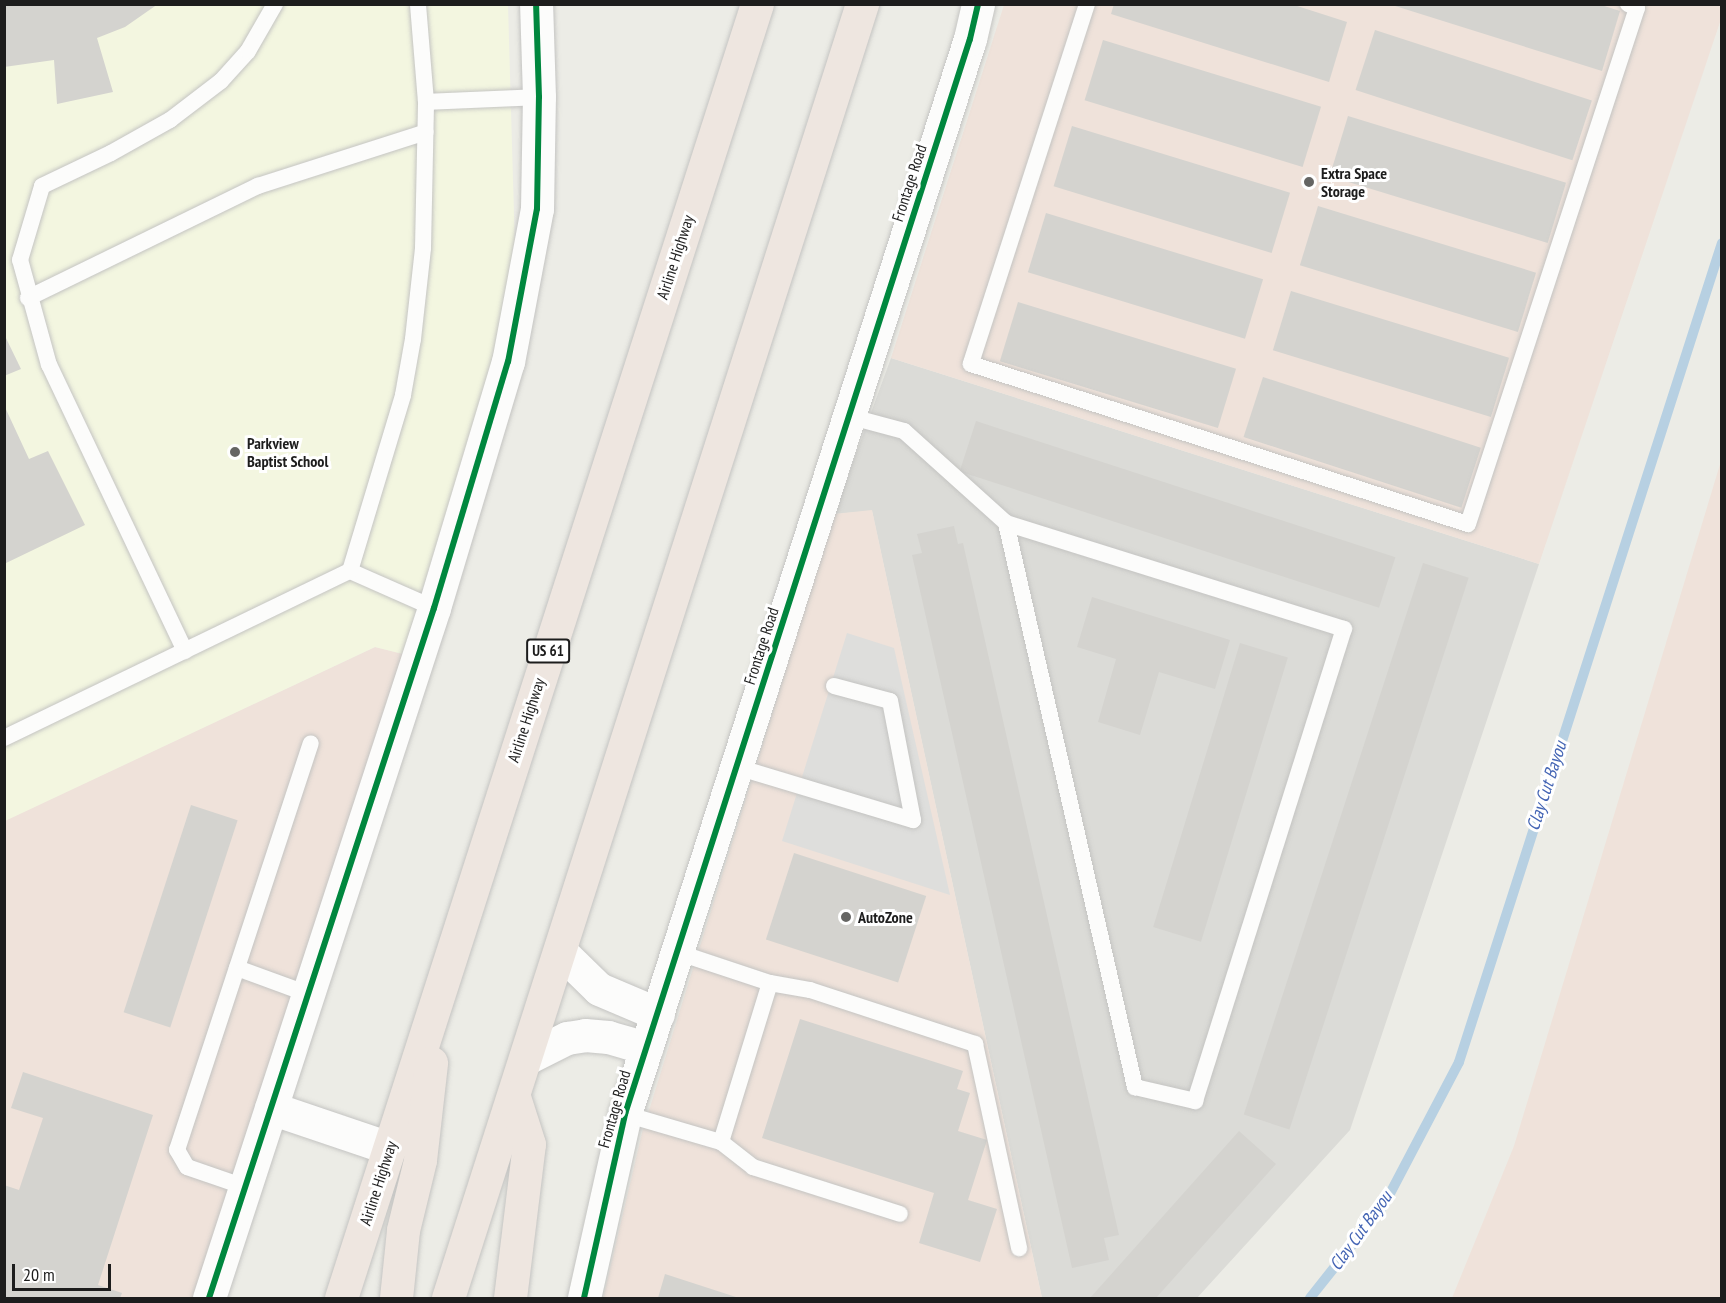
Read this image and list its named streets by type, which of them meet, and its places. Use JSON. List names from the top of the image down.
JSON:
{
  "streets": {
    "highway": ["Airline Highway", "US 61"],
    "street": ["Frontage Road"]
  },
  "water": ["Clay Cut Bayou"],
  "places": ["Extra Space Storage", "Parkview Baptist School", "AutoZone"],
  "scale_bar": "20 m"
}
